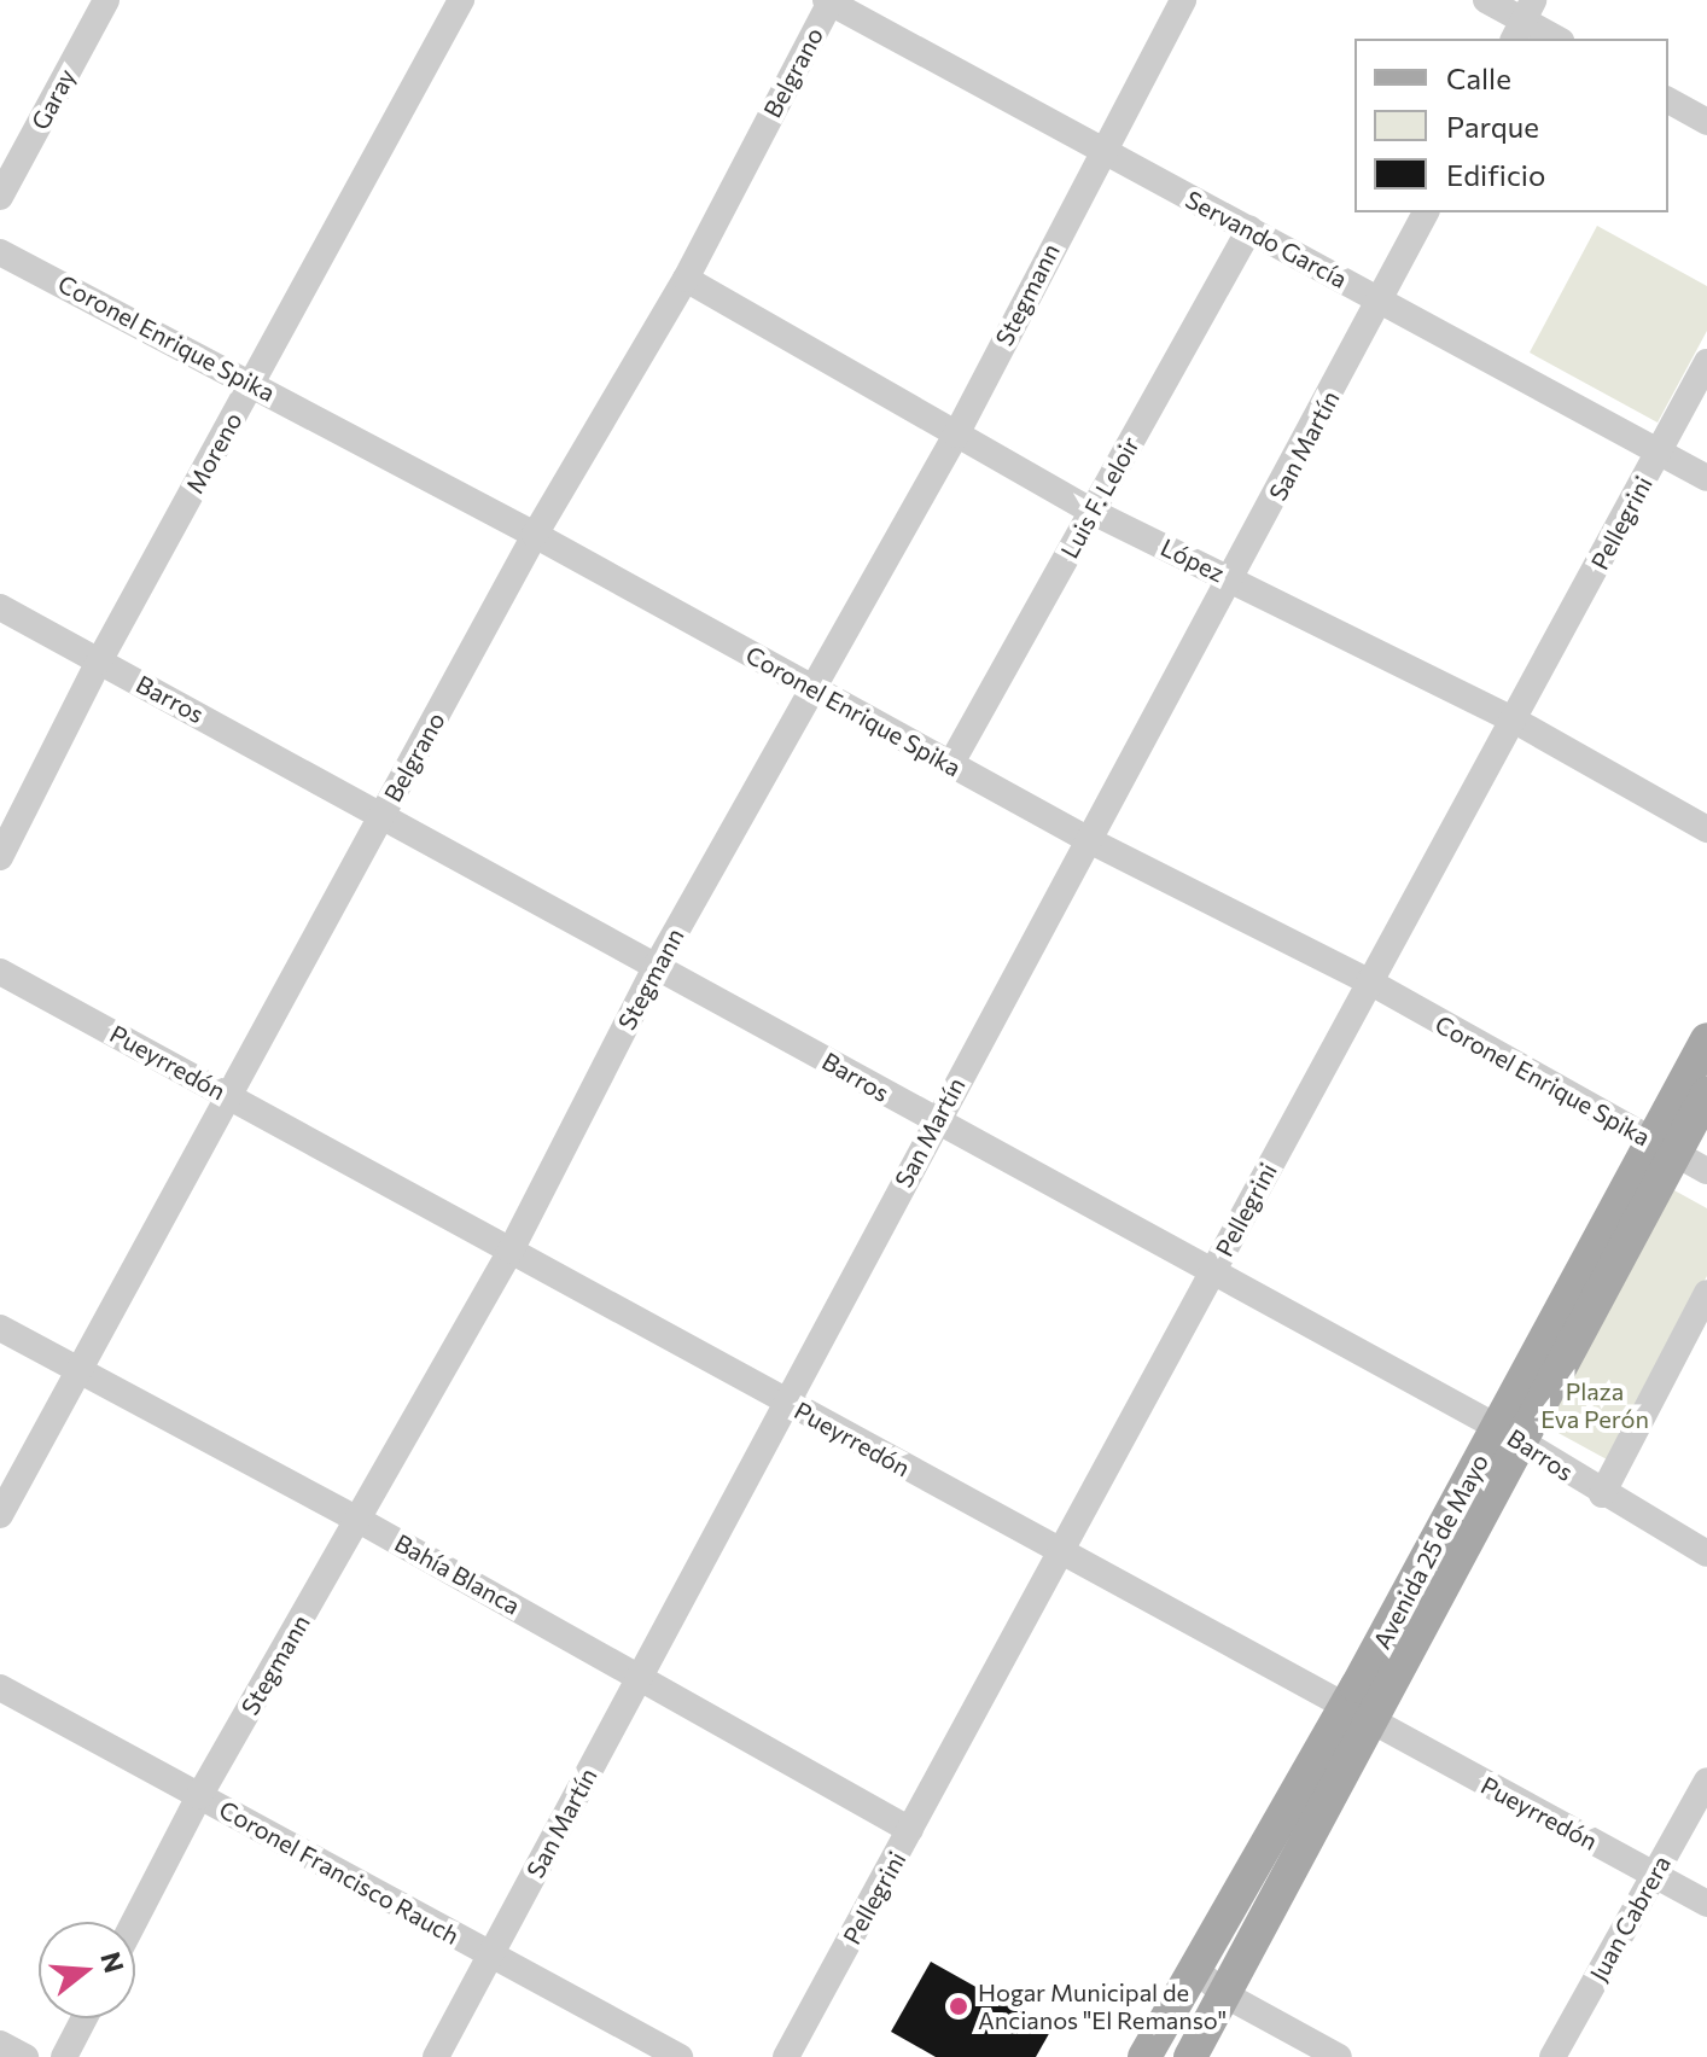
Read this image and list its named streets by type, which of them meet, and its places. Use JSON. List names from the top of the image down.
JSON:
{
  "streets": {
    "main road": ["Avenida 25 de Mayo"],
    "street": [
      "Belgrano",
      "Garay",
      "Servando García",
      "Stegmann",
      "Coronel Enrique Spika",
      "San Martín",
      "Moreno",
      "Luis F. Leloir",
      "Pellegrini",
      "López",
      "Barros",
      "Pueyrredón",
      "Bahía Blanca",
      "Coronel Francisco Rauch",
      "Juan Cabrera"
    ]
  },
  "crossings": [
    ["Belgrano", "Servando García"],
    ["Belgrano", "Coronel Enrique Spika"],
    ["Belgrano", "López"],
    ["Belgrano", "Barros"],
    ["Belgrano", "Pueyrredón"],
    ["Belgrano", "Bahía Blanca"],
    ["Servando García", "Stegmann"],
    ["Servando García", "San Martín"],
    ["Servando García", "Luis F. Leloir"],
    ["Servando García", "Pellegrini"],
    ["Stegmann", "Coronel Enrique Spika"],
    ["Stegmann", "López"],
    ["Stegmann", "Barros"],
    ["Stegmann", "Pueyrredón"],
    ["Stegmann", "Bahía Blanca"],
    ["Stegmann", "Coronel Francisco Rauch"],
    ["Coronel Enrique Spika", "San Martín"],
    ["Coronel Enrique Spika", "Moreno"],
    ["Coronel Enrique Spika", "Luis F. Leloir"],
    ["Coronel Enrique Spika", "Pellegrini"],
    ["Coronel Enrique Spika", "Avenida 25 de Mayo"],
    ["San Martín", "López"],
    ["San Martín", "Barros"],
    ["San Martín", "Pueyrredón"],
    ["San Martín", "Bahía Blanca"],
    ["San Martín", "Coronel Francisco Rauch"],
    ["Moreno", "Barros"],
    ["Luis F. Leloir", "López"],
    ["Pellegrini", "López"],
    ["Pellegrini", "Barros"],
    ["Pellegrini", "Pueyrredón"],
    ["Pellegrini", "Bahía Blanca"],
    ["Barros", "Avenida 25 de Mayo"],
    ["Pueyrredón", "Avenida 25 de Mayo"],
    ["Pueyrredón", "Juan Cabrera"]
  ],
  "parks": ["Plaza Eva Perón"],
  "places": ["Hogar Municipal de Ancianos \"El Remanso\""],
  "legend": ["Calle", "Parque", "Edificio"],
  "north": "right"
}
